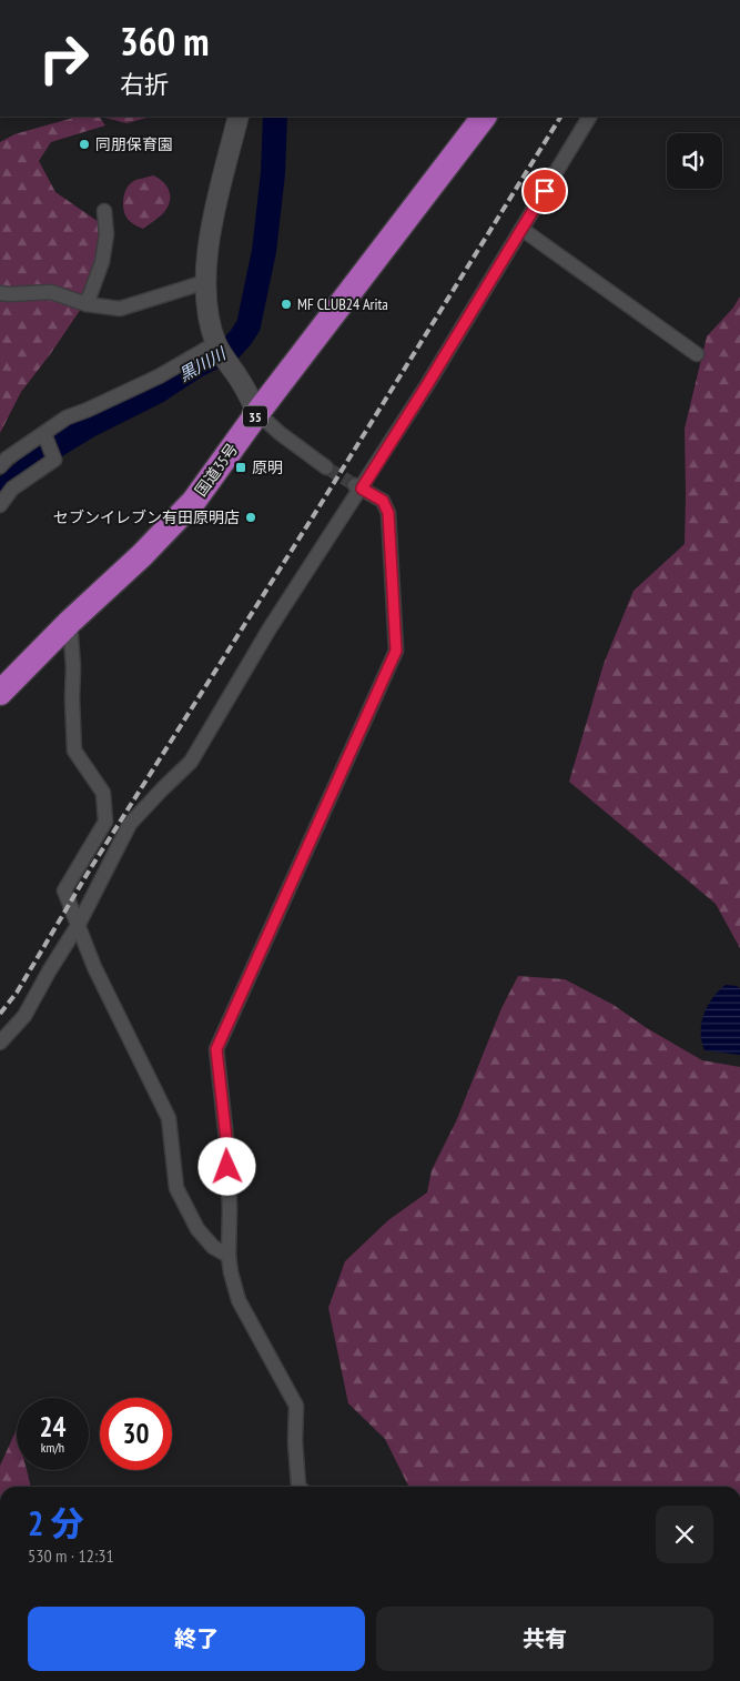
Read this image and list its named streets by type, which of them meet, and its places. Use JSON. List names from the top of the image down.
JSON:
{
  "streets": {
    "highway": ["35", "国道35号"]
  },
  "water": ["黒川川"],
  "places": {
    "other": ["同朋保育園", "MF CLUB24 Arita", "セブンイレブン有田原明店"],
    "transit": ["原明"]
  },
  "page": {
    "turn": ["360 m", "右折"],
    "speed": "24 km/h",
    "limit": "30",
    "heading": ["2 分", "530 m · 12:31"],
    "buttons": ["終了", "共有"]
  }
}
